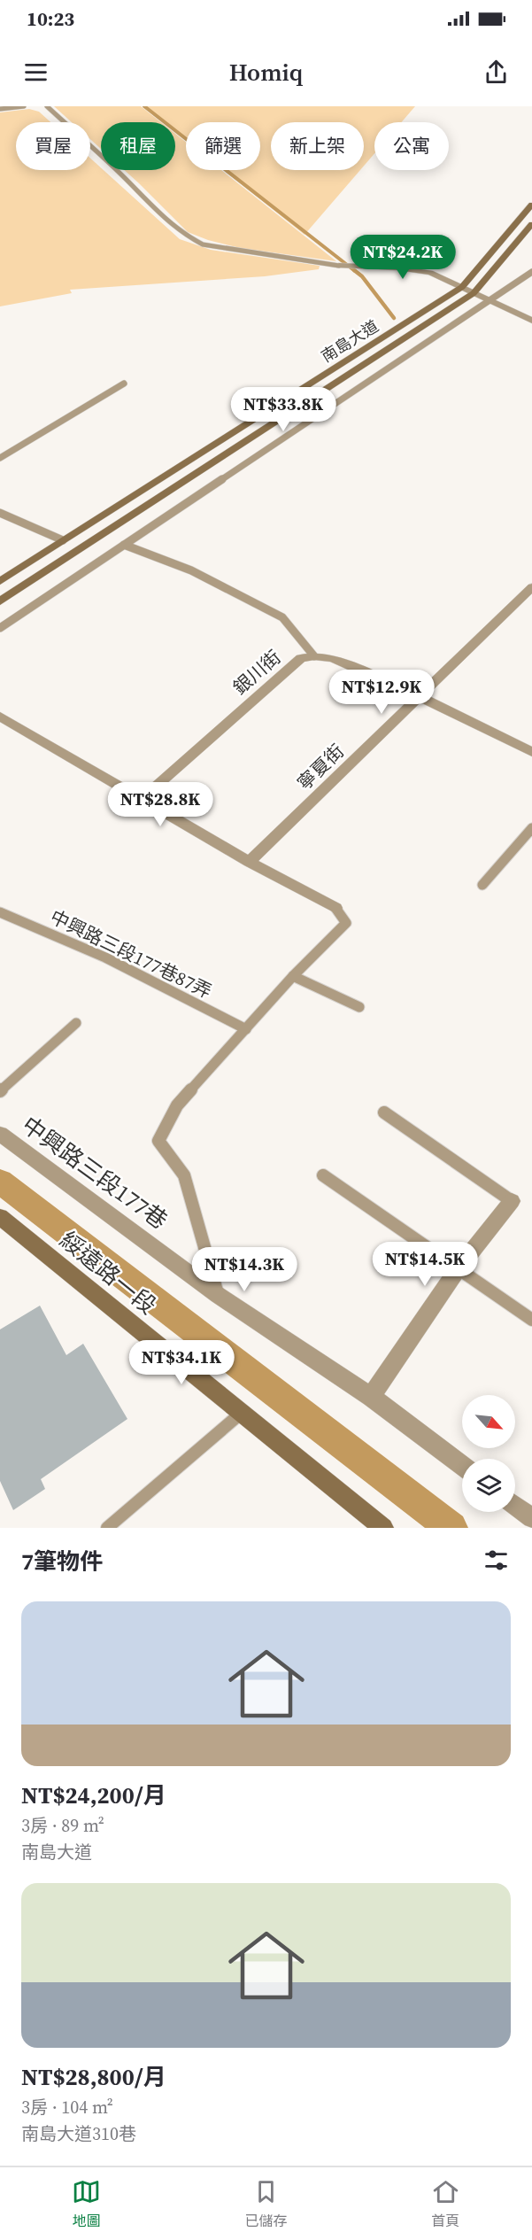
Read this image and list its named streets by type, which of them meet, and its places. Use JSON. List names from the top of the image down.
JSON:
{
  "streets": {
    "street": [
      "南島大道",
      "銀川街",
      "寧夏街",
      "中興路三段177巷",
      "綏遠路一段"
    ],
    "lane": ["中興路三段177巷87弄"]
  },
  "north": "bottom right",
  "page": {
    "status": "10:23",
    "header": "Homiq",
    "chip": [
      "買屋",
      "租屋",
      "篩選",
      "新上架",
      "公寓"
    ],
    "price": [
      "NT$24.2K",
      "NT$33.8K",
      "NT$12.9K",
      "NT$28.8K",
      "NT$14.5K",
      "NT$14.3K",
      "NT$34.1K"
    ],
    "heading": "7筆物件",
    "list": [
      {
        "name": "NT$24,200/月",
        "note": "3房 · 89 m² · 南島大道"
      },
      {
        "name": "NT$28,800/月",
        "note": "3房 · 104 m² · 南島大道310巷"
      }
    ],
    "tabs": ["地圖", "已儲存", "首頁"]
  }
}
